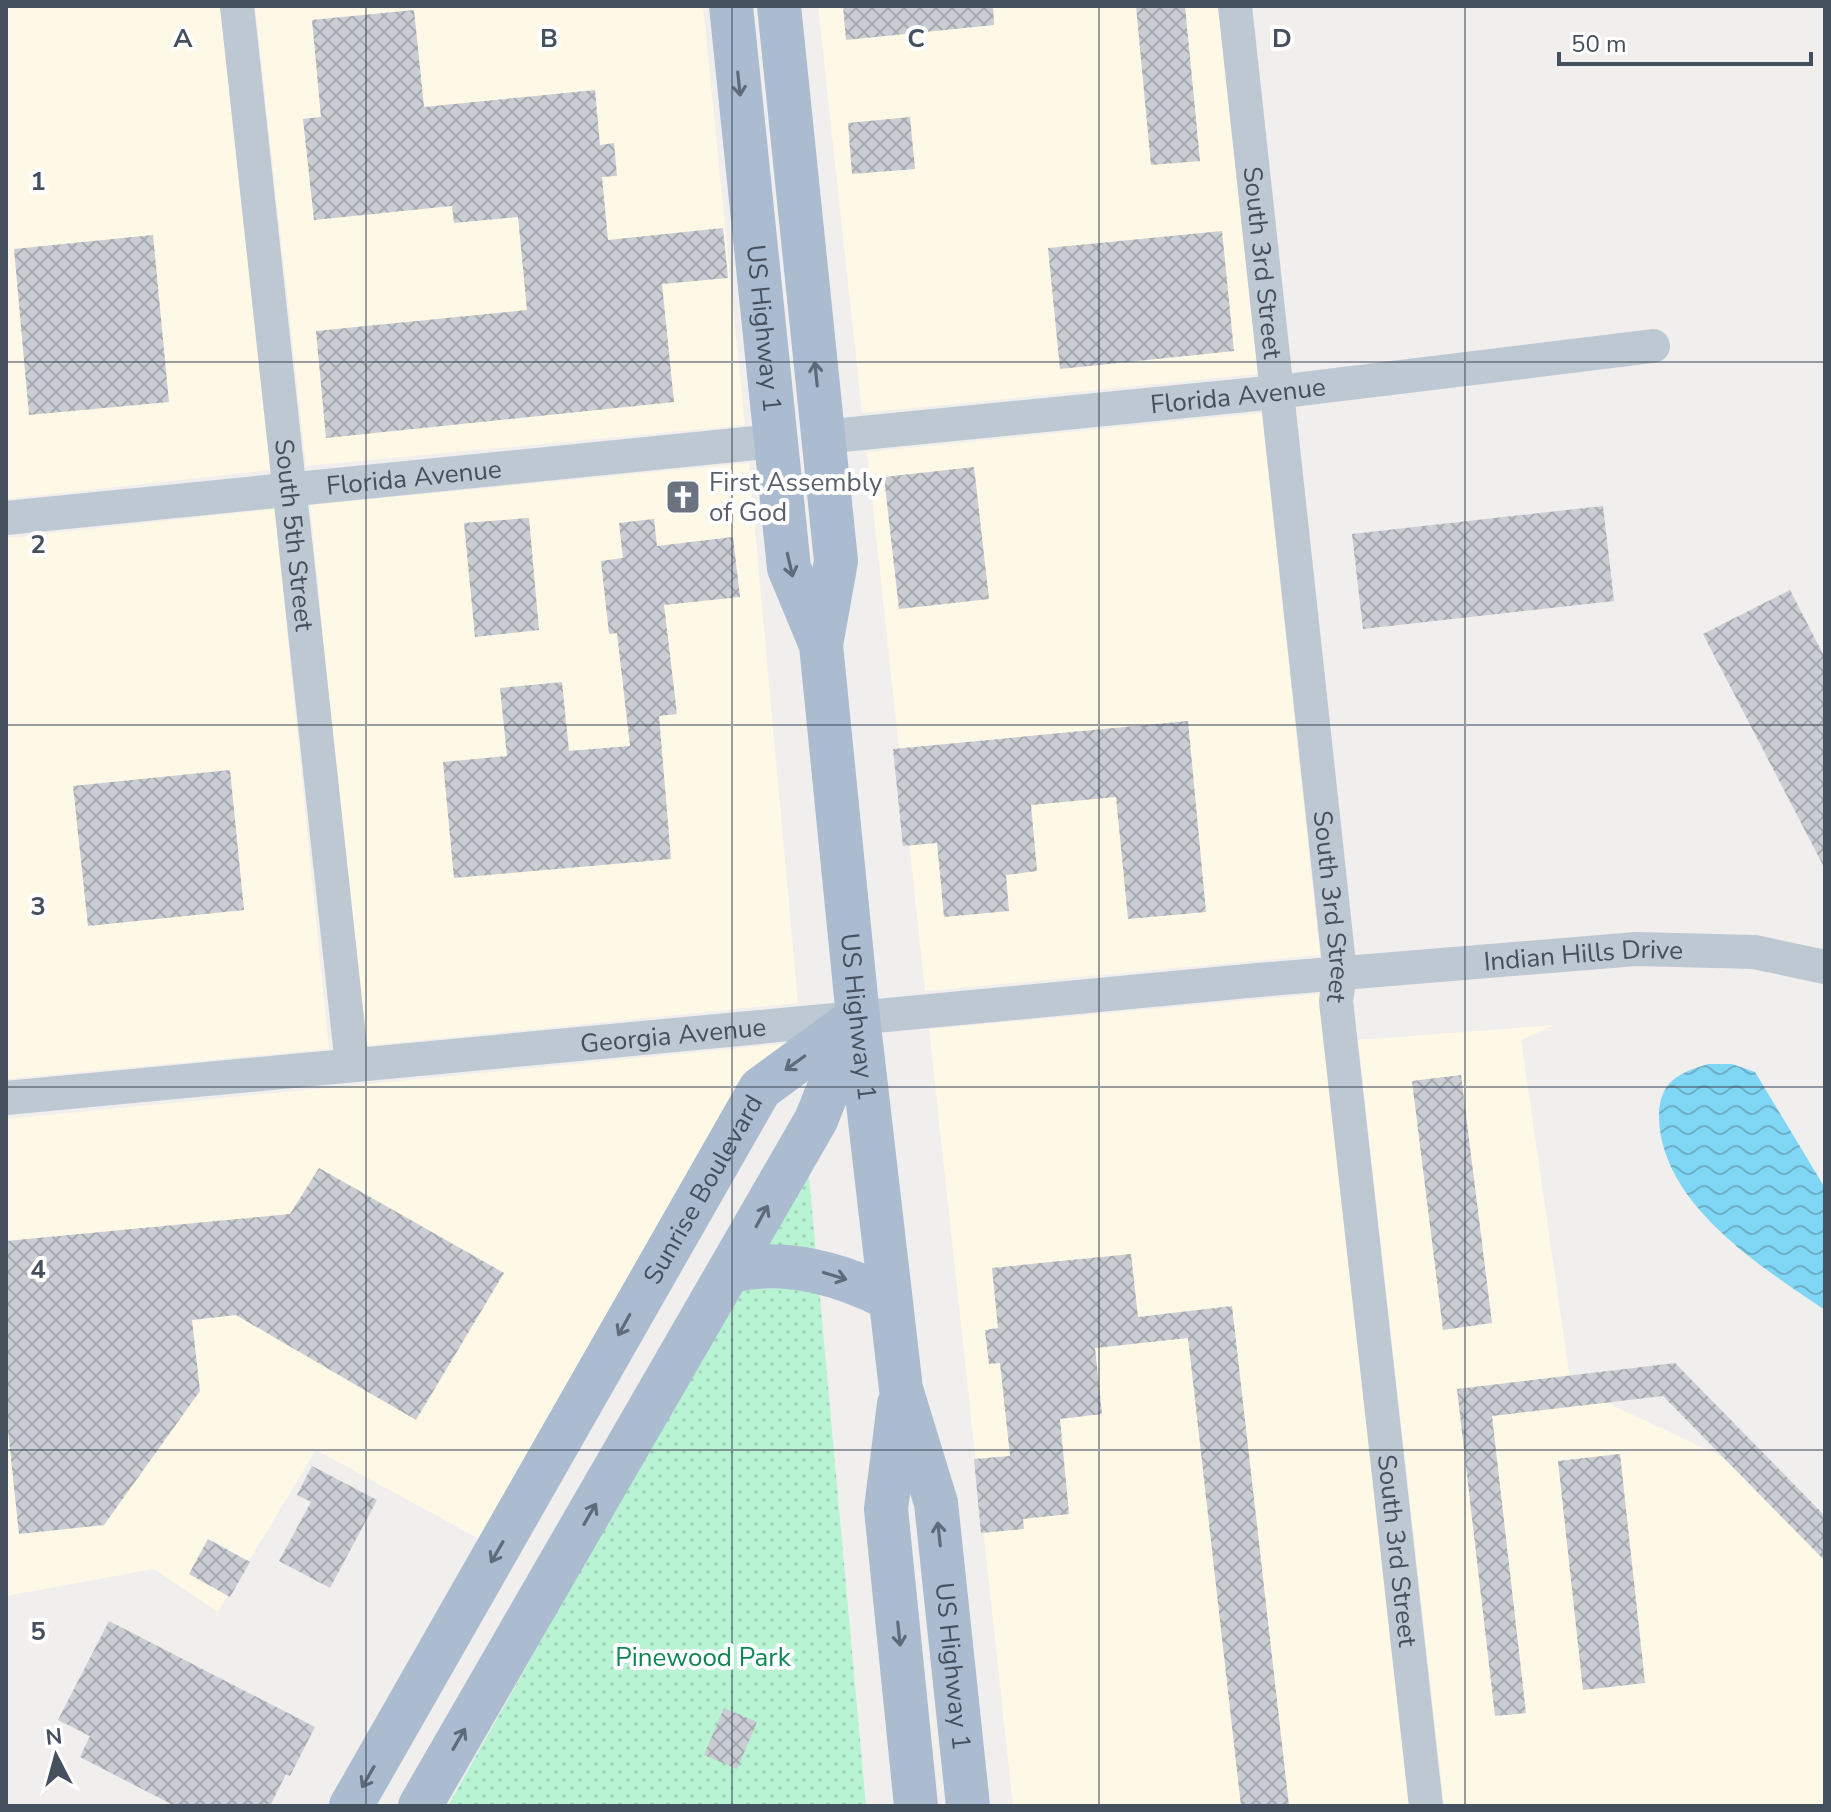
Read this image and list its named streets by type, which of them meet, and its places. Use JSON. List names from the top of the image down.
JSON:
{
  "streets": {
    "main road": ["US Highway 1", "Sunrise Boulevard"],
    "street": [
      "South 3rd Street",
      "Florida Avenue",
      "South 5th Street",
      "Indian Hills Drive",
      "Georgia Avenue"
    ]
  },
  "crossings": [
    ["South 3rd Street", "Florida Avenue"],
    ["South 3rd Street", "Indian Hills Drive"],
    ["South 3rd Street", "Georgia Avenue"],
    ["US Highway 1", "Florida Avenue"],
    ["US Highway 1", "Georgia Avenue"],
    ["US Highway 1", "Sunrise Boulevard"],
    ["Florida Avenue", "South 5th Street"],
    ["South 5th Street", "Georgia Avenue"],
    ["Indian Hills Drive", "Georgia Avenue"],
    ["Georgia Avenue", "Sunrise Boulevard"]
  ],
  "parks": ["Pinewood Park"],
  "places": {
    "church": ["First Assembly of God"]
  },
  "scale_bar": "50 m",
  "north": "top",
  "grid": {
    "columns": [
      "A",
      "B",
      "C",
      "D"
    ],
    "rows": [
      "1",
      "2",
      "3",
      "4",
      "5"
    ]
  }
}
